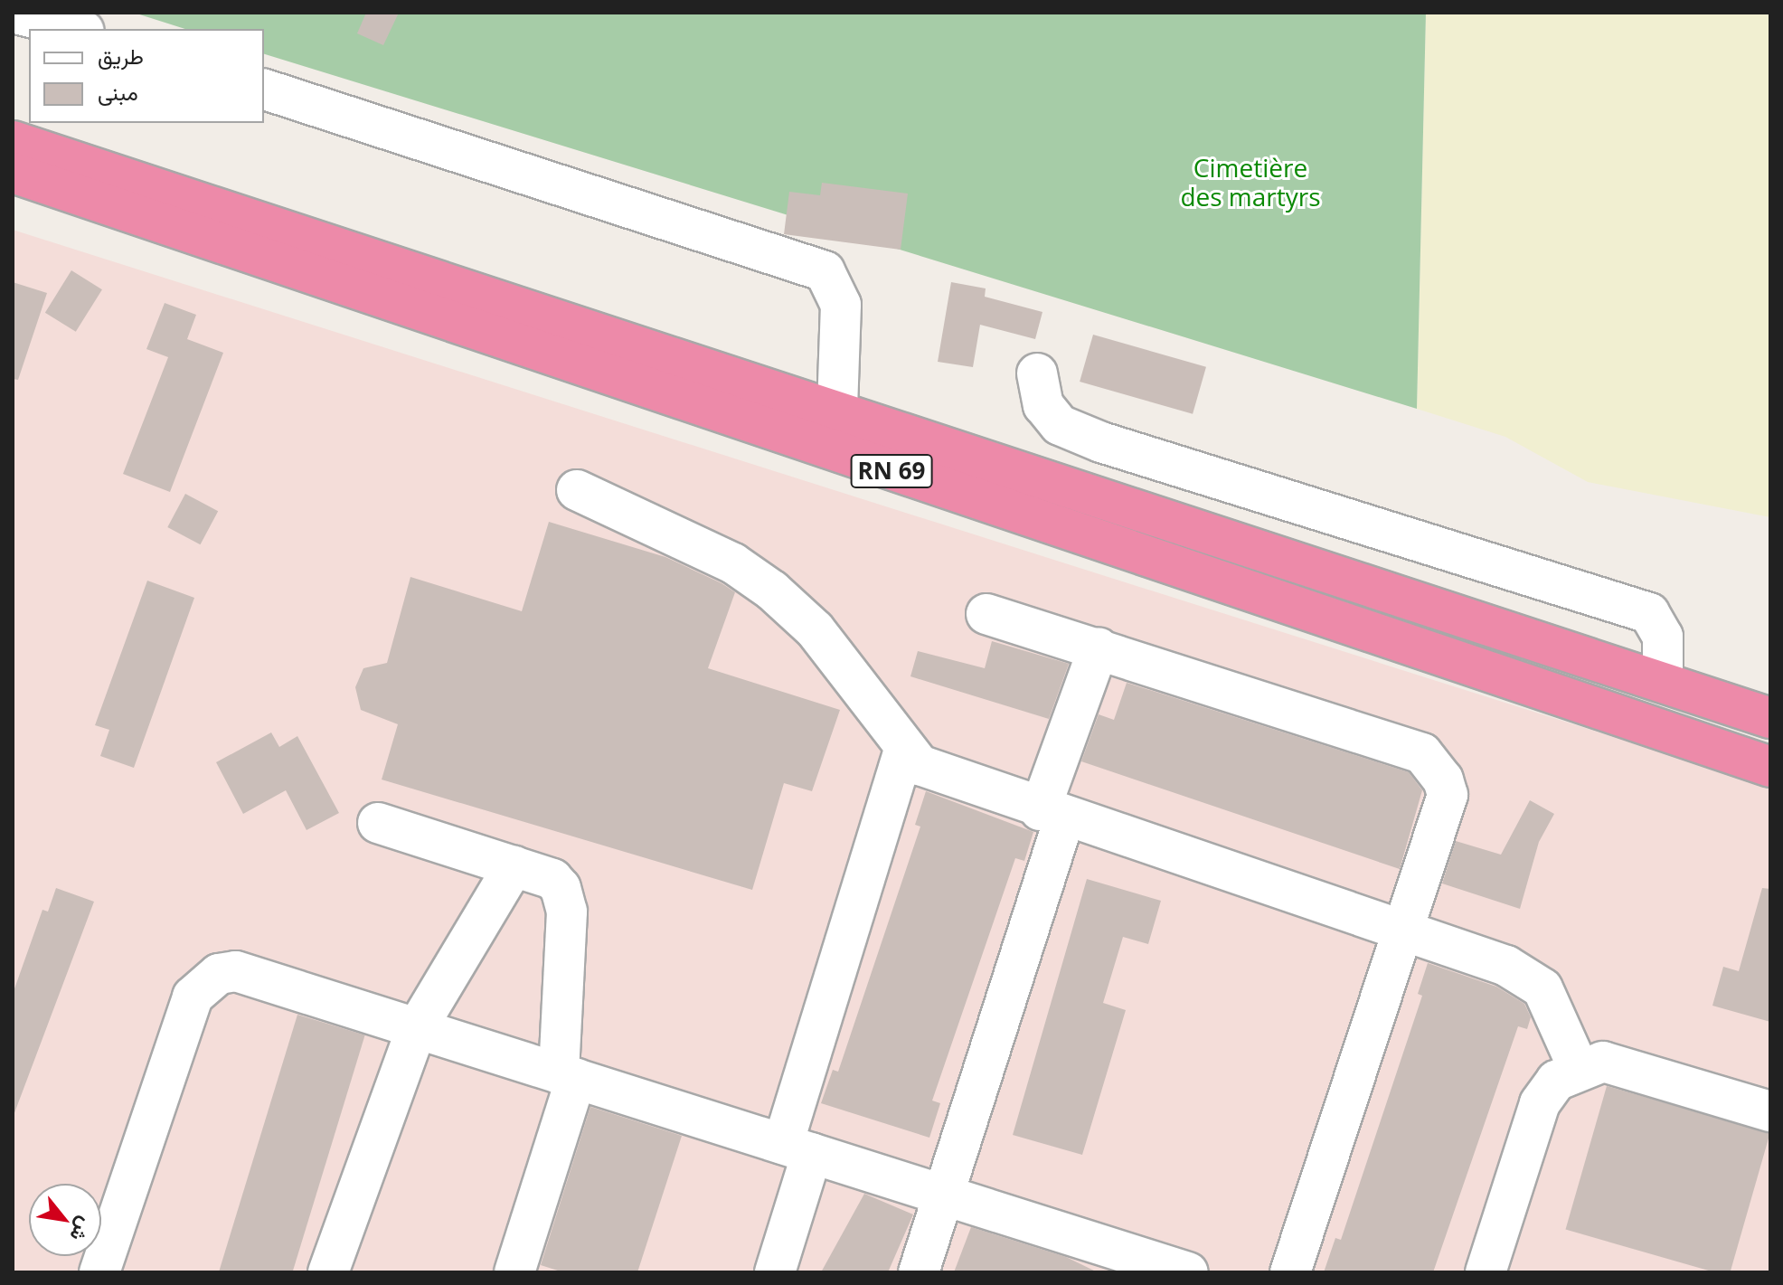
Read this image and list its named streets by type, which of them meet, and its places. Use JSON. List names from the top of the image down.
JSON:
{
  "streets": {
    "highway": ["RN 69"]
  },
  "parks": ["Cimetière des martyrs"],
  "legend": ["طريق", "مبنى"],
  "north": "bottom right"
}
